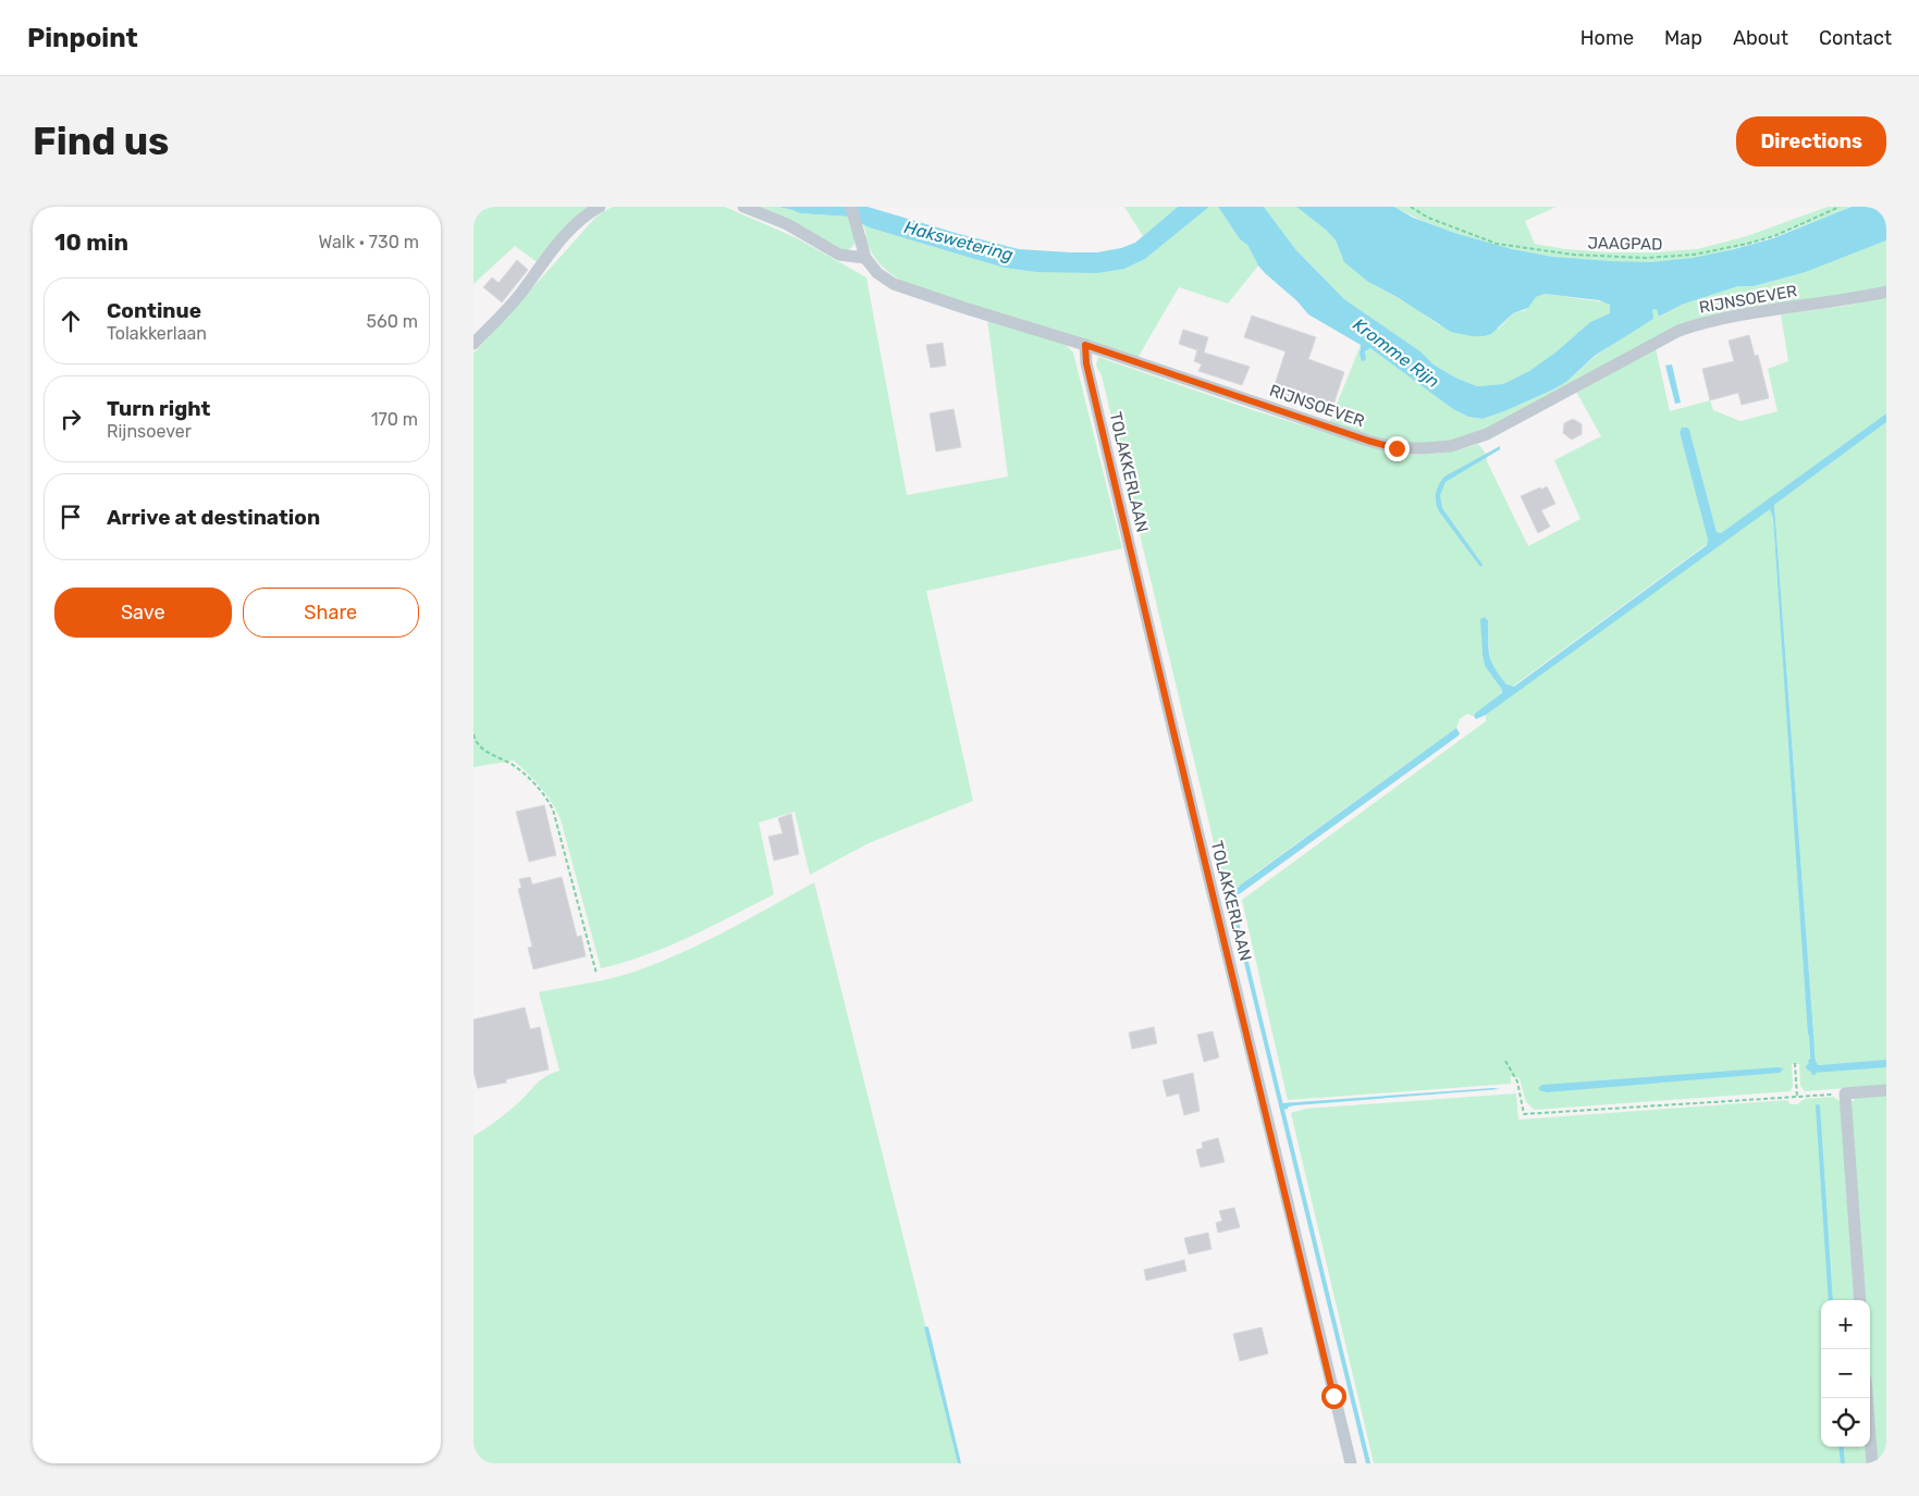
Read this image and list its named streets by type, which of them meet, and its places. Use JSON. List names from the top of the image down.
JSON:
{
  "streets": {
    "street": ["RIJNSOEVER", "TOLAKKERLAAN"],
    "path": ["JAAGPAD"]
  },
  "crossings": [
    ["RIJNSOEVER", "TOLAKKERLAAN"]
  ],
  "water": ["Hakswetering", "Kromme Rijn"],
  "page": {
    "header": "Pinpoint",
    "nav": [
      "Home",
      "Map",
      "About",
      "Contact"
    ],
    "buttons": [
      "Directions",
      ["Save", "Share"]
    ],
    "title": "Find us",
    "heading": ["10 min", "Walk · 730 m"],
    "list": [
      ["Continue", "Tolakkerlaan", "560 m"],
      ["Turn right", "Rijnsoever", "170 m"],
      "Arrive at destination"
    ],
    "map_buttons": ["+", "−"]
  }
}
